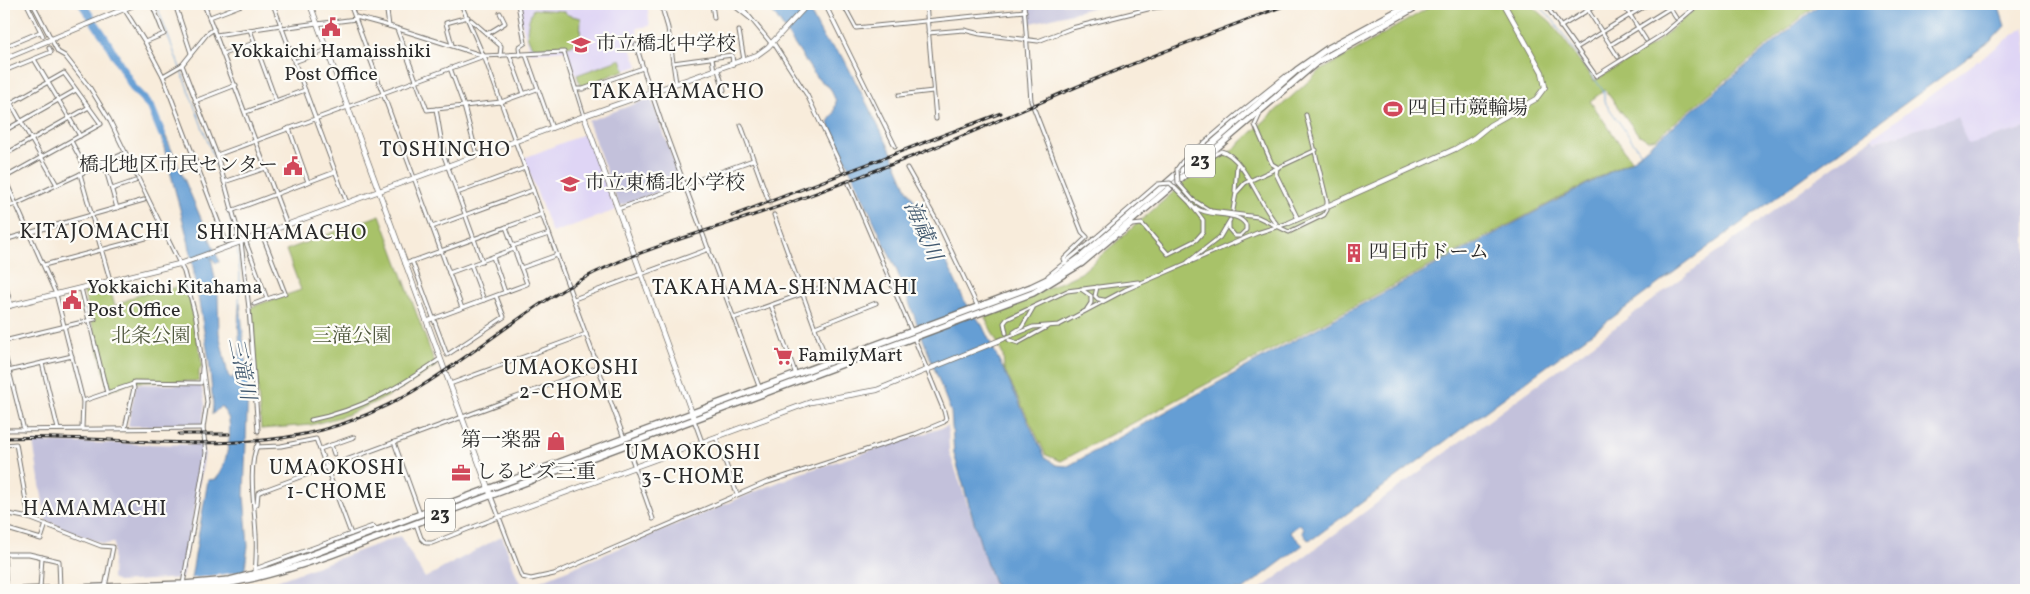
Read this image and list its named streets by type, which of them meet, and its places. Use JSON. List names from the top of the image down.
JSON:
{
  "streets": {
    "highway": ["23"]
  },
  "districts": [
    "TAKAHAMACHO",
    "TOSHINCHO",
    "KITAJOMACHI",
    "SHINHAMACHO",
    "TAKAHAMA-SHINMACHI",
    "UMAOKOSHI 2-CHOME",
    "UMAOKOSHI 3-CHOME",
    "UMAOKOSHI 1-CHOME",
    "HAMAMACHI"
  ],
  "water": ["海蔵川", "三滝川"],
  "parks": ["北条公園", "三滝公園"],
  "places": {
    "public building": ["Yokkaichi Hamaisshiki Post Office", "橋北地区市民センター", "Yokkaichi Kitahama Post Office"],
    "school or university": ["市立橋北中学校", "市立東橋北小学校"],
    "sports": ["四日市競輪場"],
    "building": ["四日市ドーム"],
    "supermarket": ["FamilyMart"],
    "shop": ["第一楽器"],
    "office": ["しるビズ三重"]
  }
}
